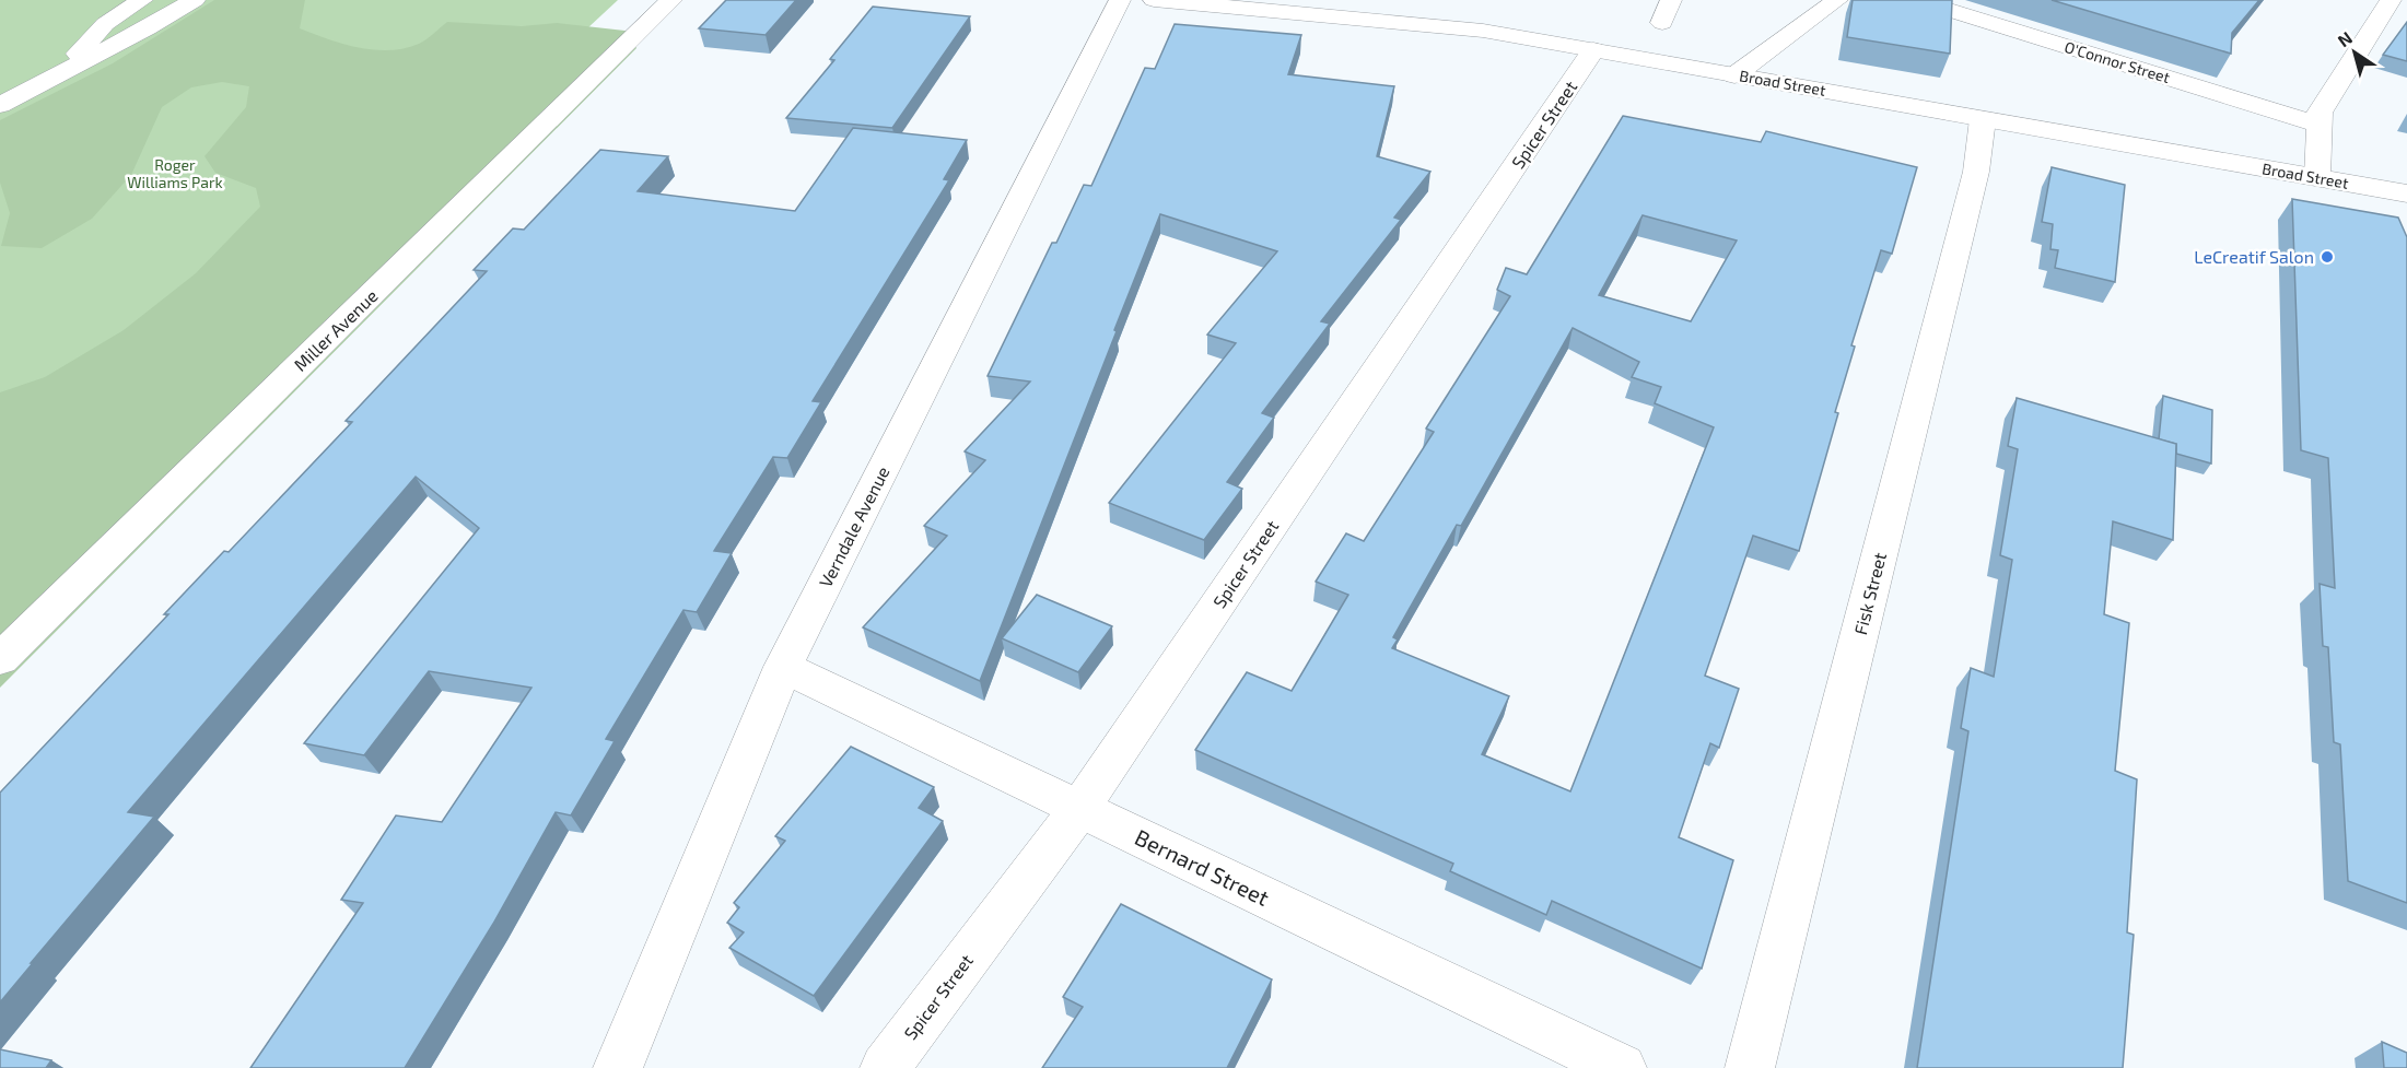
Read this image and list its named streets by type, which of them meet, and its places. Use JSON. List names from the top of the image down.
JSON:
{
  "streets": {
    "street": [
      "O'Connor Street",
      "Broad Street",
      "Spicer Street",
      "Miller Avenue",
      "Verndale Avenue",
      "Fisk Street",
      "Bernard Street"
    ]
  },
  "crossings": [
    ["Broad Street", "Spicer Street"],
    ["Broad Street", "Fisk Street"],
    ["Spicer Street", "Bernard Street"],
    ["Verndale Avenue", "Bernard Street"]
  ],
  "parks": ["Roger Williams Park"],
  "places": ["LeCreatif Salon"],
  "north": "top left"
}
